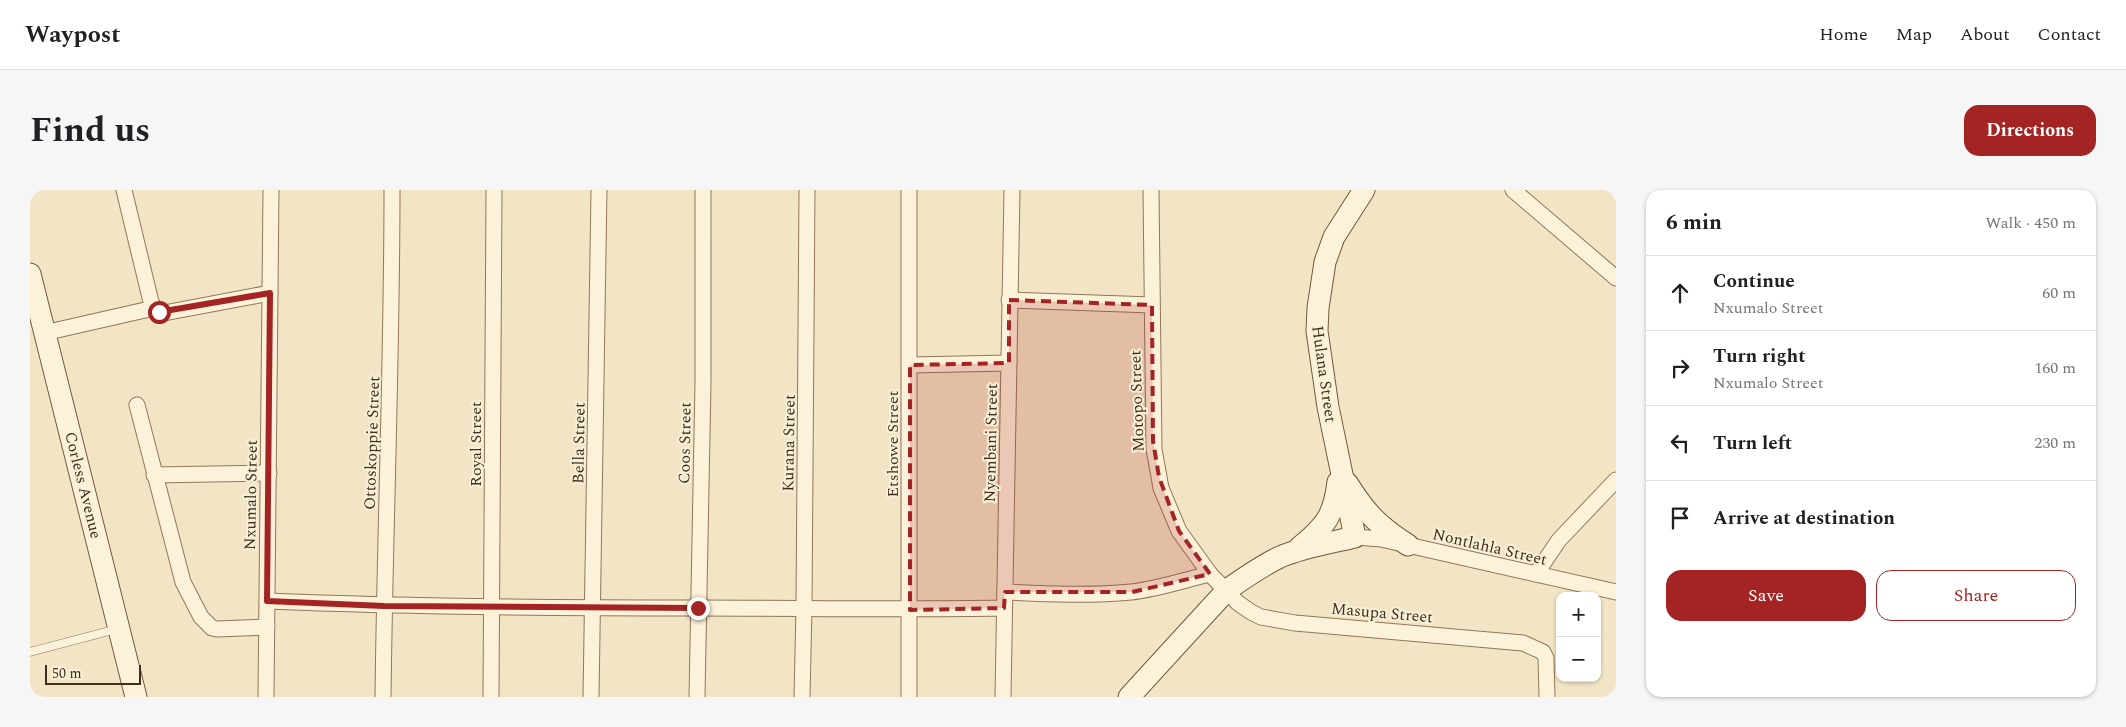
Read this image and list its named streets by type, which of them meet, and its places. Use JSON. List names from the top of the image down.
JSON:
{
  "streets": {
    "street": [
      "Hulana Street",
      "Motopo Street",
      "Ottoskoppie Street",
      "Bella Street",
      "Coos Street",
      "Kurana Street",
      "Nyembani Street",
      "Royal Street",
      "Etshowe Street",
      "Corless Avenue",
      "Nxumalo Street",
      "Nontlahla Street",
      "Masupa Street"
    ]
  },
  "crossings": [
    ["Hulana Street", "Nontlahla Street"],
    ["Motopo Street", "Masupa Street"]
  ],
  "scale_bar": "50 m",
  "page": {
    "header": "Waypost",
    "nav": [
      "Home",
      "Map",
      "About",
      "Contact"
    ],
    "title": "Find us",
    "buttons": [
      "Directions",
      ["Save", "Share"]
    ],
    "heading": ["6 min", "Walk · 450 m"],
    "list": [
      ["Continue", "Nxumalo Street", "60 m"],
      ["Turn right", "Nxumalo Street", "160 m"],
      ["Turn left", "230 m"],
      "Arrive at destination"
    ],
    "map_buttons": ["+", "−"],
    "scale": "50 m"
  }
}
